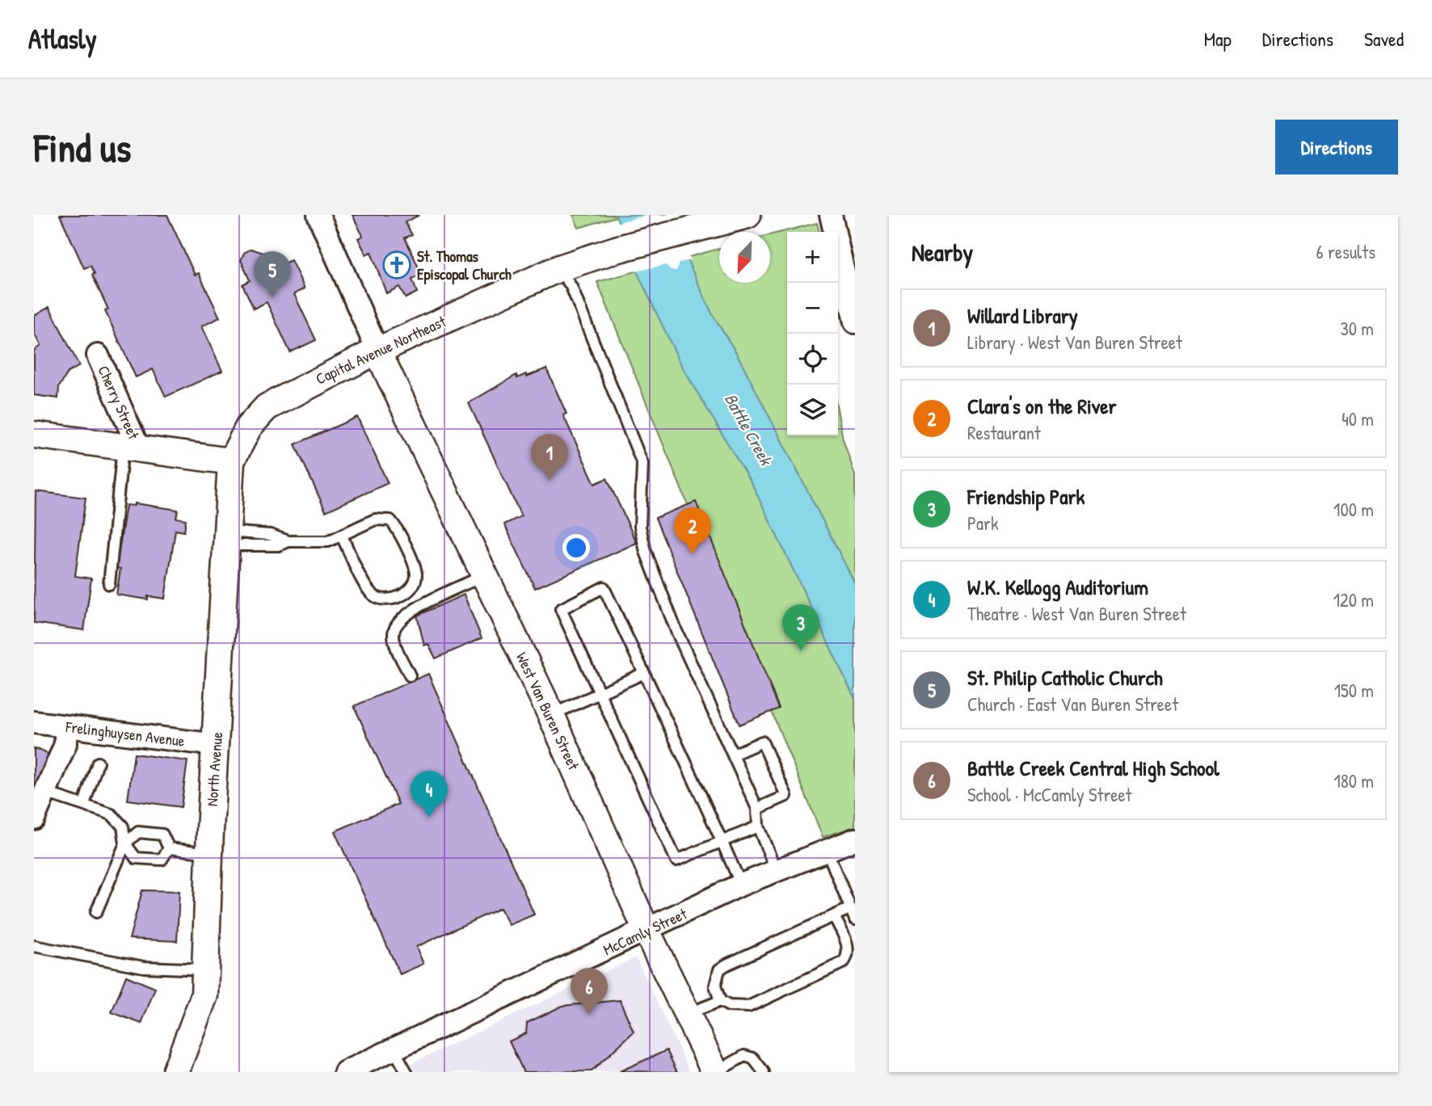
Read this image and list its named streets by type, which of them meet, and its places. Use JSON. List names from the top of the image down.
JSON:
{
  "streets": {
    "street": [
      "Capital Avenue Northeast",
      "Cherry Street",
      "West Van Buren Street",
      "Frelinghuysen Avenue",
      "North Avenue",
      "McCamly Street"
    ]
  },
  "crossings": [
    ["Capital Avenue Northeast", "West Van Buren Street"],
    ["Capital Avenue Northeast", "North Avenue"],
    ["West Van Buren Street", "McCamly Street"],
    ["Frelinghuysen Avenue", "North Avenue"]
  ],
  "water": ["Battle Creek"],
  "places": {
    "church": ["St. Thomas Episcopal Church"]
  },
  "north": "bottom left",
  "page": {
    "header": "Atlasly",
    "nav": ["Map", "Directions", "Saved"],
    "buttons": "Directions",
    "title": "Find us",
    "heading": ["Nearby", "6 results"],
    "map_buttons": ["+", "−"],
    "pins": [
      "5",
      "1",
      "2",
      "3",
      "4",
      "6"
    ],
    "list": [
      {
        "mark": "1",
        "name": "Willard Library",
        "note": "Library · West Van Buren Street",
        "value": "30 m"
      },
      {
        "mark": "2",
        "name": "Clara's on the River",
        "note": "Restaurant",
        "value": "40 m"
      },
      {
        "mark": "3",
        "name": "Friendship Park",
        "note": "Park",
        "value": "100 m"
      },
      {
        "mark": "4",
        "name": "W.K. Kellogg Auditorium",
        "note": "Theatre · West Van Buren Street",
        "value": "120 m"
      },
      {
        "mark": "5",
        "name": "St. Philip Catholic Church",
        "note": "Church · East Van Buren Street",
        "value": "150 m"
      },
      {
        "mark": "6",
        "name": "Battle Creek Central High School",
        "note": "School · McCamly Street",
        "value": "180 m"
      }
    ]
  }
}
